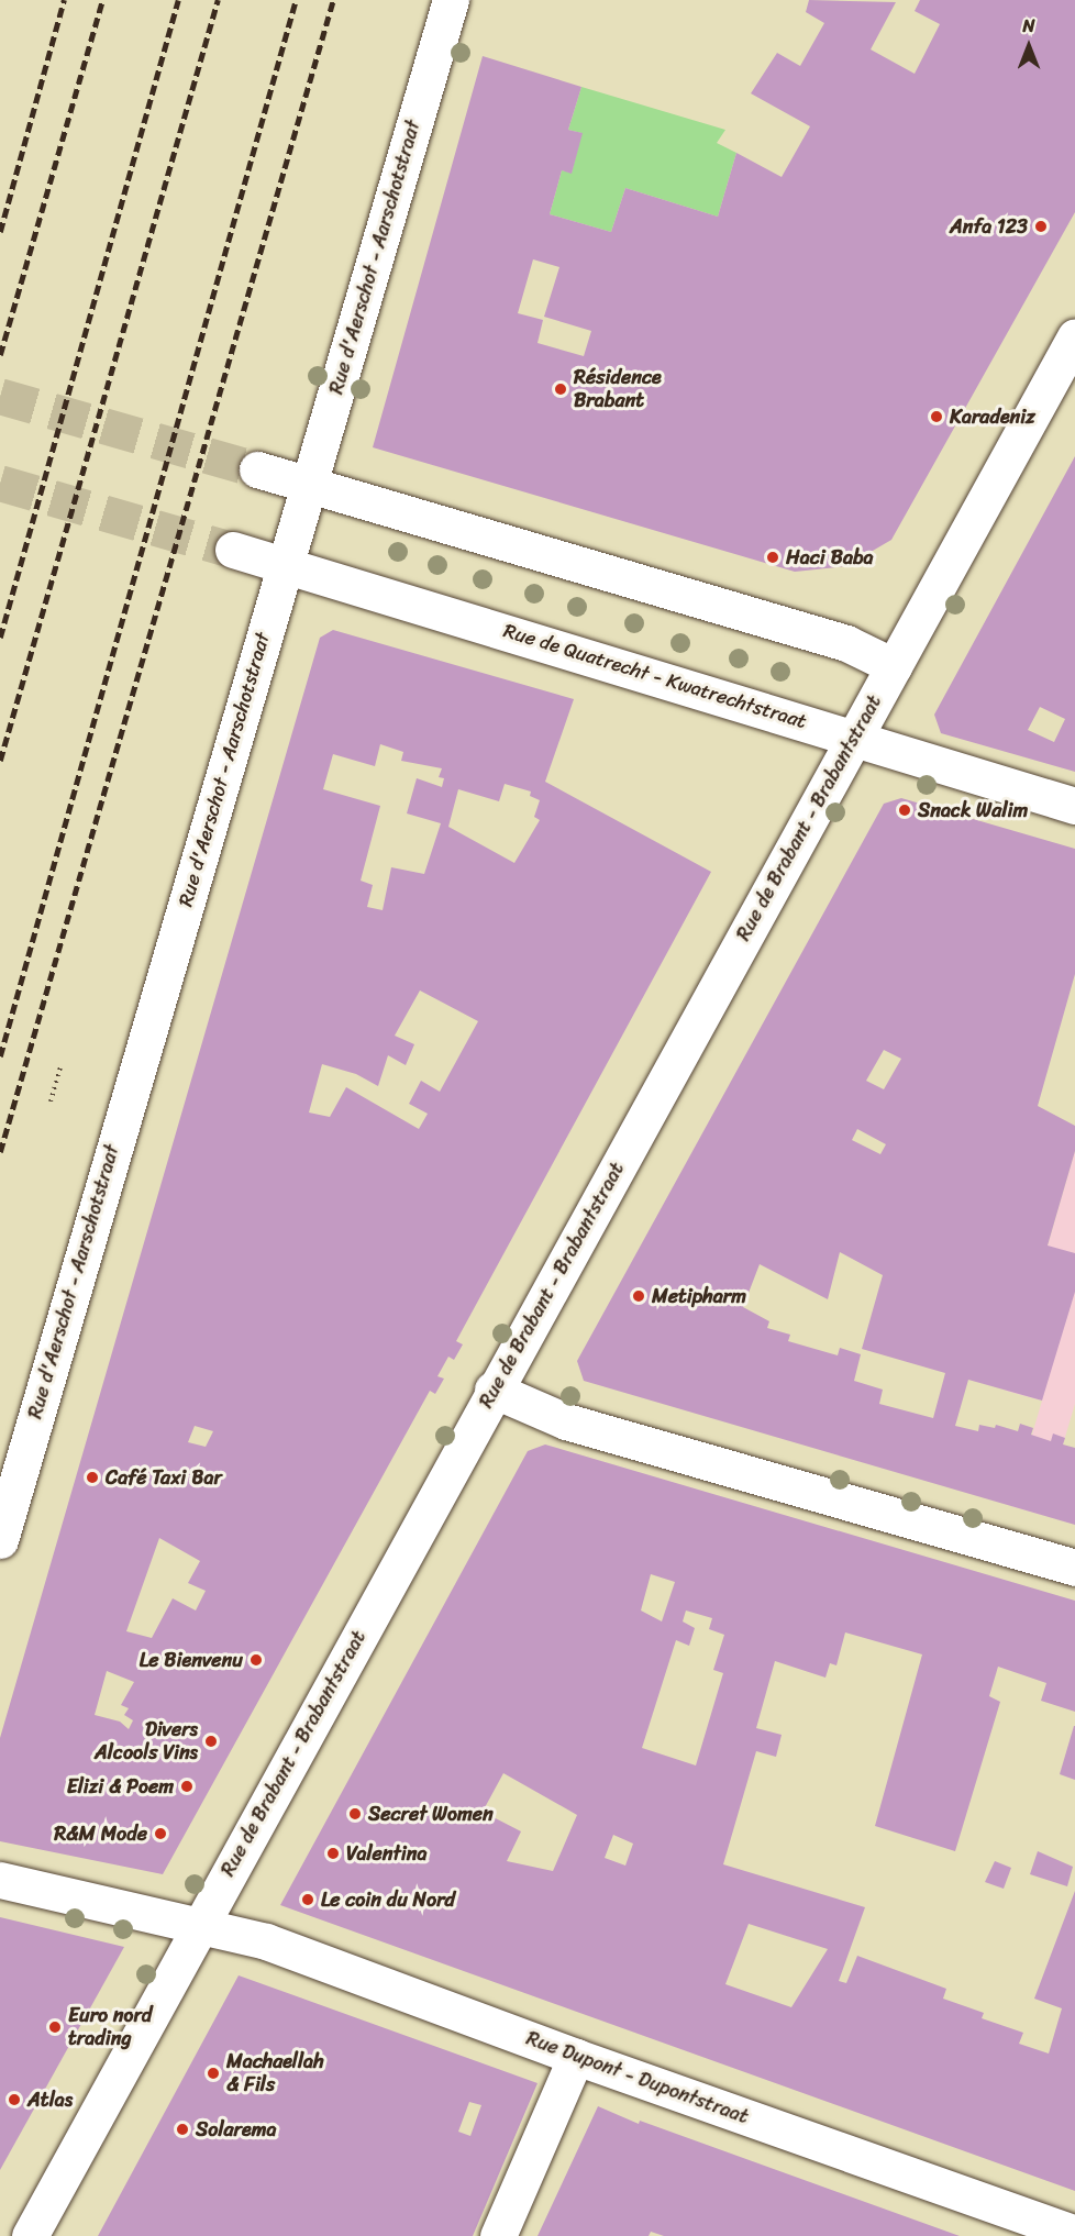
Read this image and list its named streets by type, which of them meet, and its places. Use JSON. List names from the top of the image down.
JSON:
{
  "streets": {
    "street": [
      "Rue d'Aerschot - Aarschotstraat",
      "Rue de Quatrecht - Kwatrechtstraat",
      "Rue de Brabant - Brabantstraat",
      "Rue Dupont - Dupontstraat"
    ]
  },
  "crossings": [
    ["Rue d'Aerschot - Aarschotstraat", "Rue de Quatrecht - Kwatrechtstraat"],
    ["Rue de Quatrecht - Kwatrechtstraat", "Rue de Brabant - Brabantstraat"],
    ["Rue de Brabant - Brabantstraat", "Rue Dupont - Dupontstraat"]
  ],
  "places": [
    "Anfa 123",
    "Résidence Brabant",
    "Karadeniz",
    "Haci Baba",
    "Snack Walim",
    "Metipharm",
    "Café Taxi Bar",
    "Le Bienvenu",
    "Divers Alcools Vins",
    "Elizi & Poem",
    "Secret Women",
    "R&M Mode",
    "Valentina",
    "Le coin du Nord",
    "Euro nord trading",
    "Machaellah & Fils",
    "Atlas",
    "Solarema"
  ],
  "north": "top"
}
